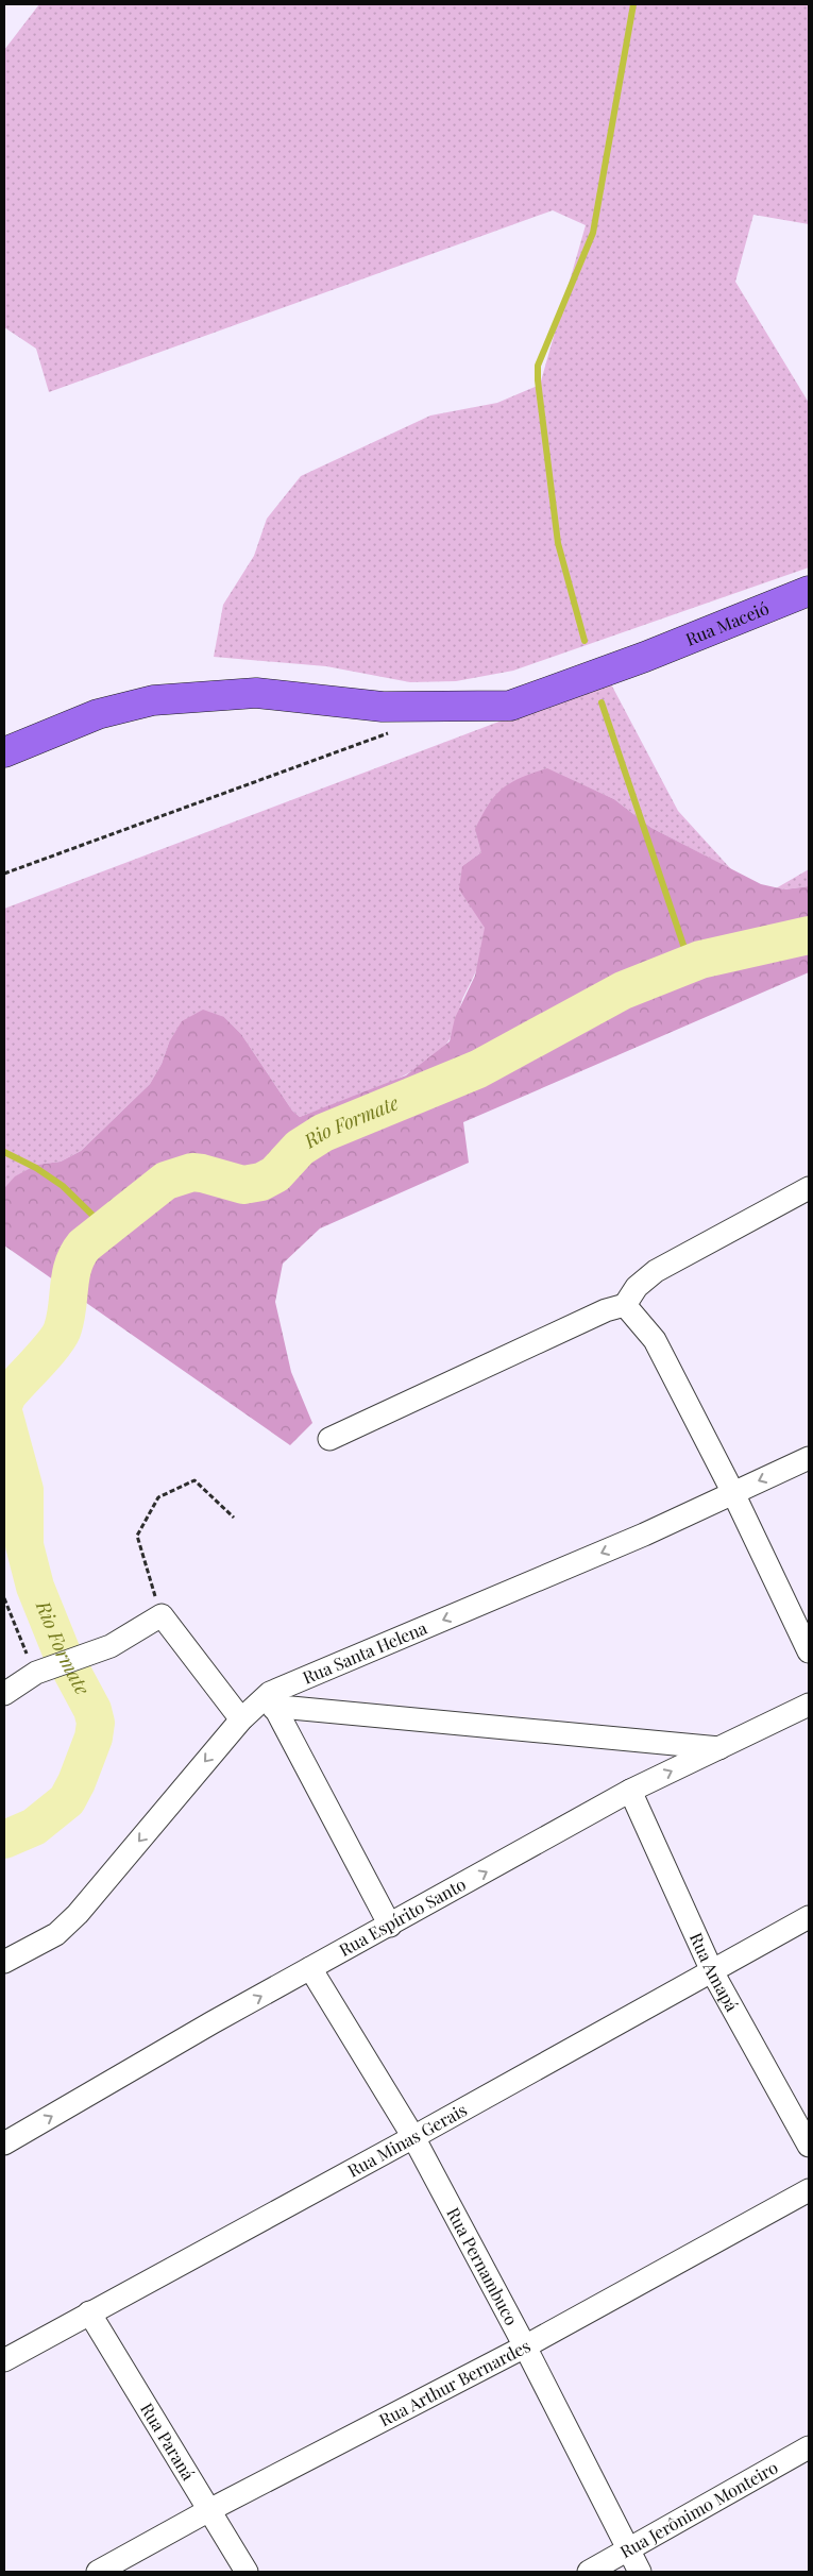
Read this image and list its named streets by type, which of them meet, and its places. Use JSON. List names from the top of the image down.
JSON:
{
  "streets": {
    "main road": ["Rua Maceió"],
    "street": [
      "Rua Santa Helena",
      "Rua Espírito Santo",
      "Rua Amapá",
      "Rua Minas Gerais",
      "Rua Pernambuco",
      "Rua Arthur Bernardes",
      "Rua Paraná",
      "Rua Jerônimo Monteiro"
    ]
  },
  "crossings": [
    ["Rua Espírito Santo", "Rua Amapá"],
    ["Rua Espírito Santo", "Rua Pernambuco"],
    ["Rua Amapá", "Rua Minas Gerais"],
    ["Rua Minas Gerais", "Rua Pernambuco"],
    ["Rua Minas Gerais", "Rua Paraná"],
    ["Rua Pernambuco", "Rua Arthur Bernardes"],
    ["Rua Pernambuco", "Rua Jerônimo Monteiro"],
    ["Rua Arthur Bernardes", "Rua Paraná"]
  ],
  "one_way": ["Rua Santa Helena", "Rua Espírito Santo"],
  "water": ["Rio Formate"]
}
